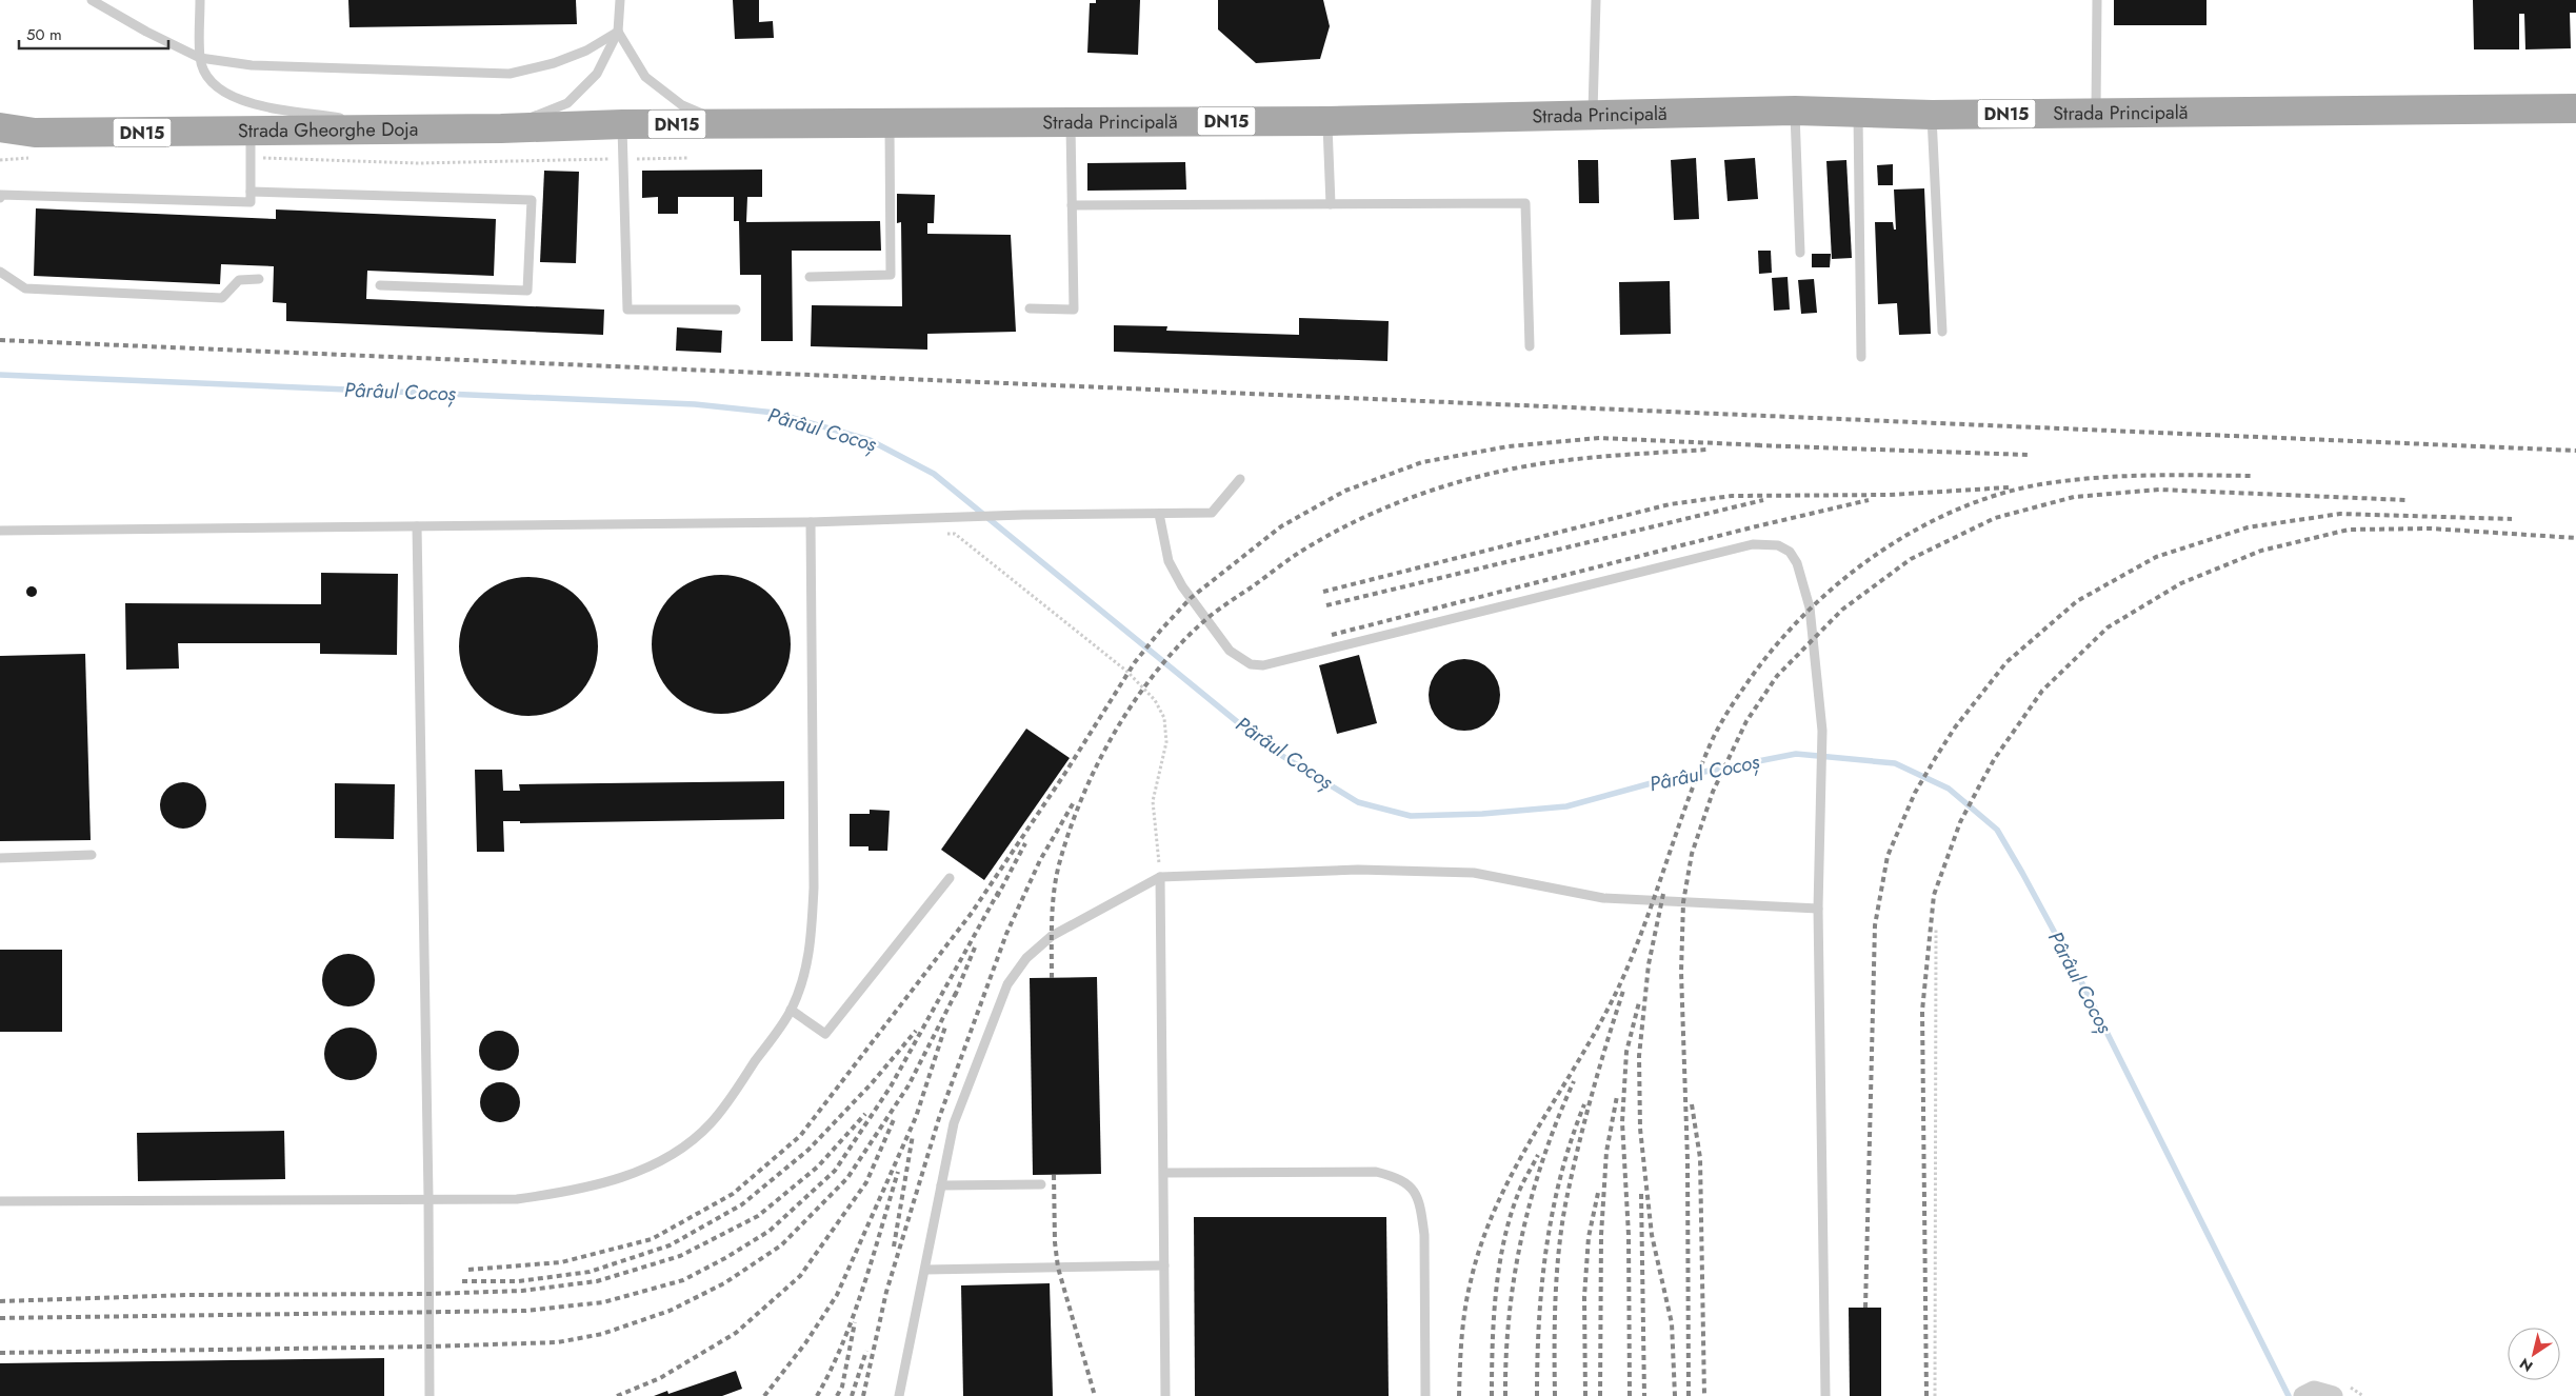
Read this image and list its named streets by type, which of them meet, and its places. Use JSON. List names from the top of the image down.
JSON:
{
  "streets": {
    "main road": ["Strada Principală", "DN15", "Strada Gheorghe Doja"]
  },
  "crossings": [
    ["Strada Principală", "Strada Gheorghe Doja"]
  ],
  "water": ["Pârâul Cocoș"],
  "scale_bar": "50 m",
  "north": "bottom left"
}
